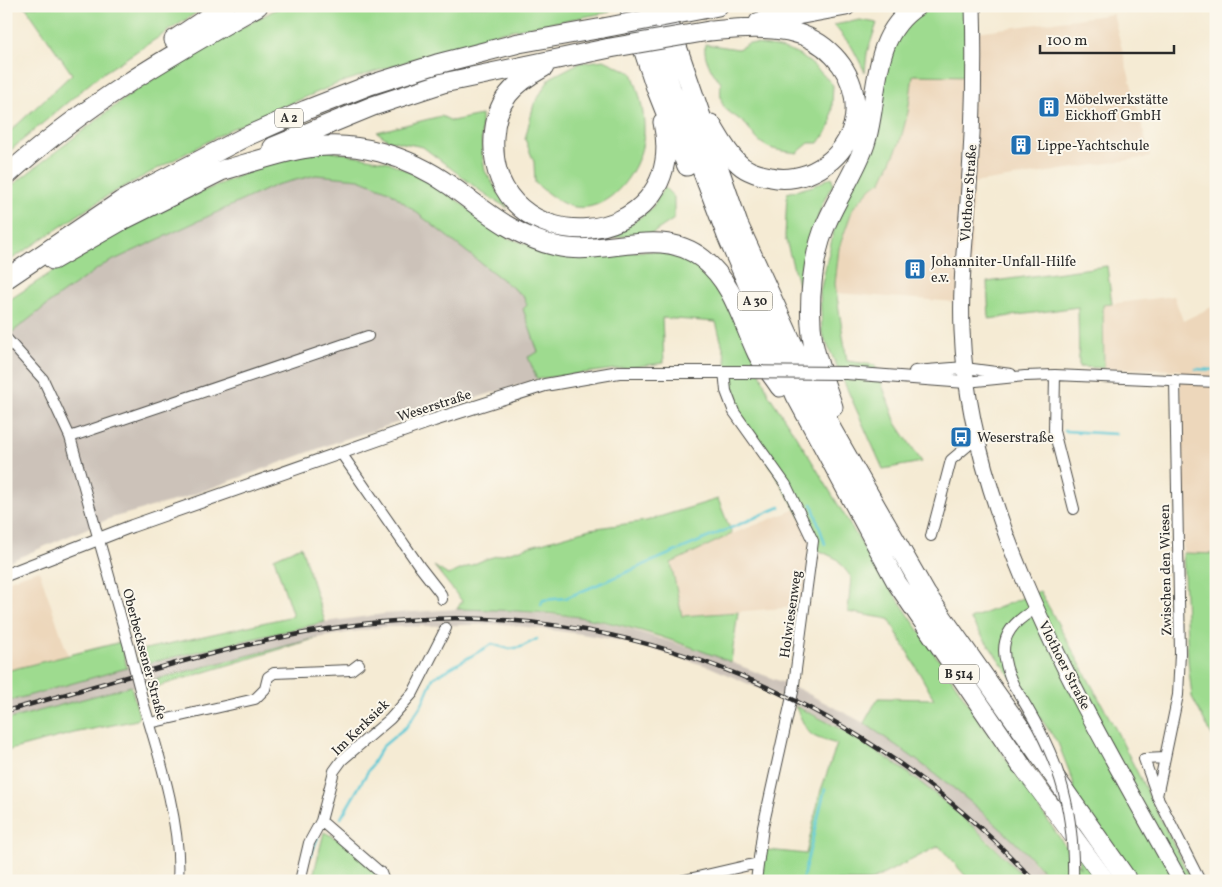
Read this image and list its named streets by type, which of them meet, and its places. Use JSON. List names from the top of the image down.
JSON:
{
  "streets": {
    "highway": ["A 2", "A 30", "B 514"],
    "main road": ["Vlothoer Straße"],
    "street": [
      "Weserstraße",
      "Zwischen den Wiesen",
      "Holwiesenweg",
      "Oberbecksener Straße",
      "Im Kerksiek"
    ]
  },
  "crossings": [
    ["Vlothoer Straße", "Weserstraße"],
    ["A 30", "B 514"],
    ["Weserstraße", "Zwischen den Wiesen"],
    ["Weserstraße", "Holwiesenweg"],
    ["Weserstraße", "Oberbecksener Straße"]
  ],
  "places": {
    "building": ["Möbelwerkstätte Eickhoff GmbH", "Lippe-Yachtschule", "Johanniter-Unfall-Hilfe e.v."],
    "bus stop": ["Weserstraße"]
  },
  "scale_bar": "100 m"
}
